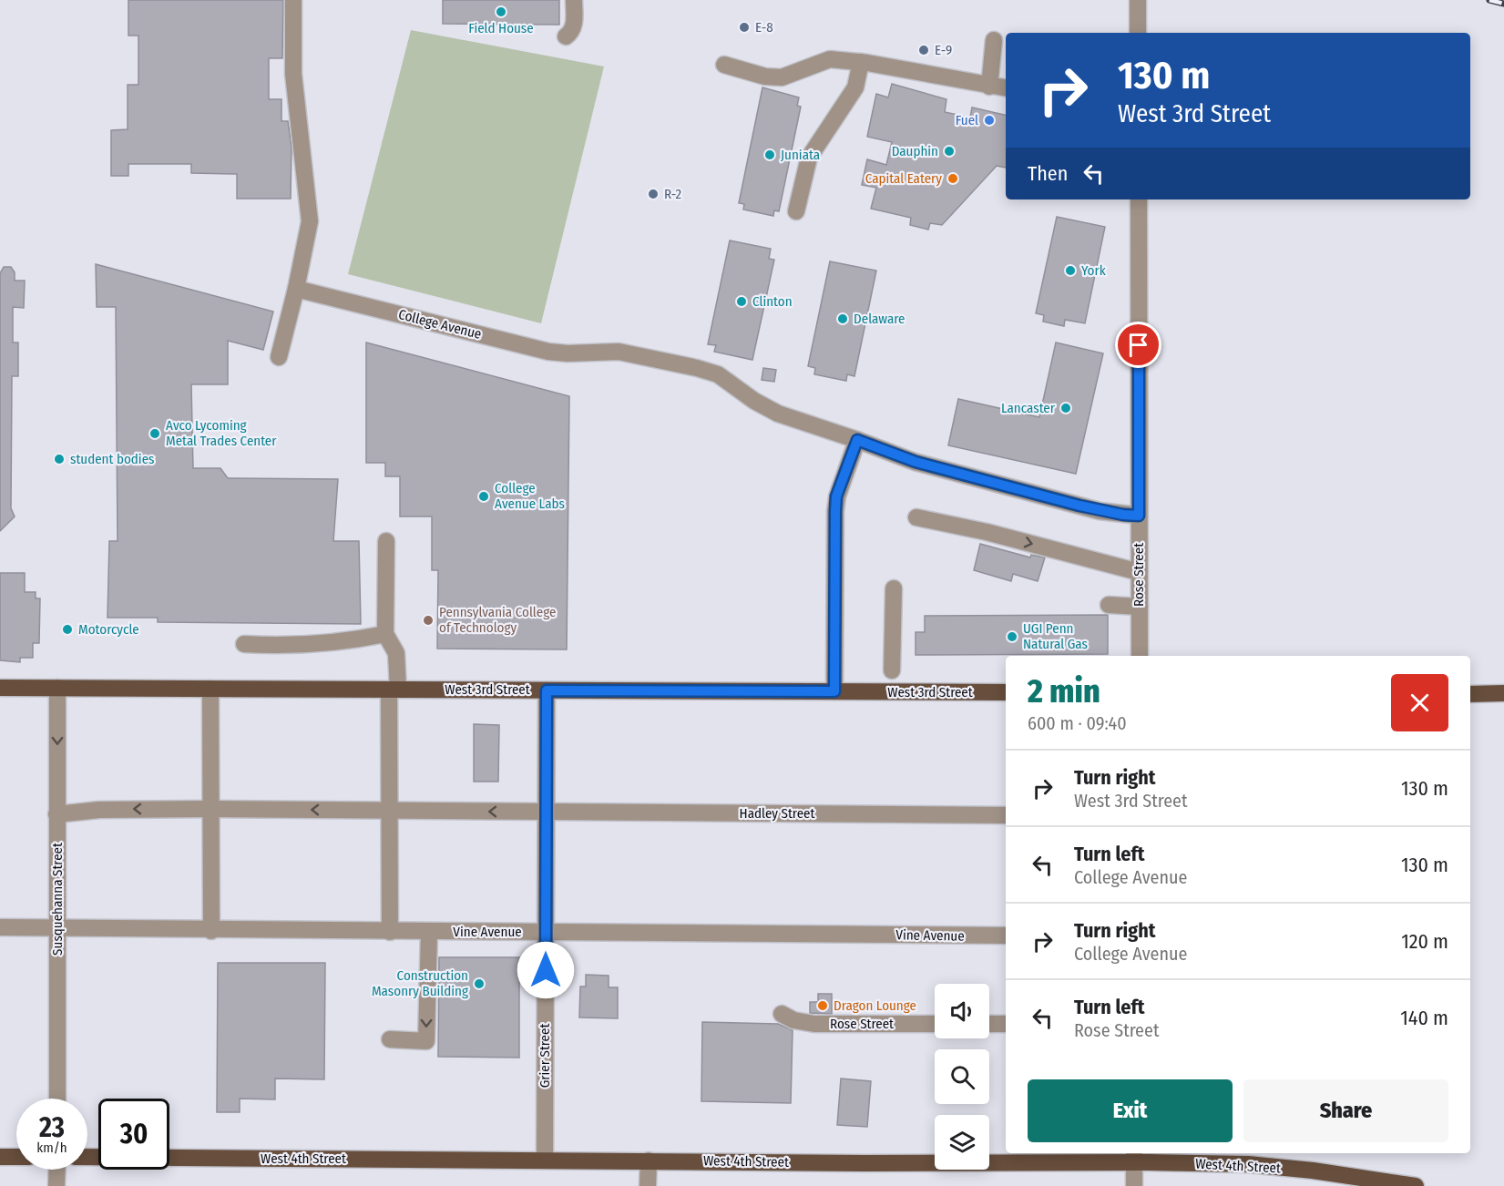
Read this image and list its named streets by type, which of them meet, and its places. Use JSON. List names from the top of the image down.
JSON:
{
  "streets": {
    "main road": ["West 3rd Street", "West 4th Street"],
    "street": [
      "College Avenue",
      "Rose Street",
      "Hadley Street",
      "Susquehanna Street",
      "Vine Avenue",
      "Grier Street"
    ]
  },
  "crossings": [
    ["College Avenue", "Rose Street"],
    ["West 3rd Street", "Susquehanna Street"],
    ["West 3rd Street", "Grier Street"],
    ["Hadley Street", "Susquehanna Street"],
    ["Hadley Street", "Grier Street"],
    ["Susquehanna Street", "Vine Avenue"],
    ["Vine Avenue", "Grier Street"],
    ["Grier Street", "West 4th Street"]
  ],
  "one_way": ["Hadley Street"],
  "places": [
    "Field House",
    "E-8",
    "E-9",
    "Fuel",
    "Dauphin",
    "Juniata",
    "Capital Eatery",
    "R-2",
    "York",
    "Clinton",
    "Delaware",
    "Lancaster",
    "Avco Lycoming Metal Trades Center",
    "student bodies",
    "College Avenue Labs",
    "Pennsylvania College of Technology",
    "Motorcycle",
    "UGI Penn Natural Gas",
    "Construction Masonry Building",
    "Dragon Lounge"
  ],
  "page": {
    "turn": ["130 m", "West 3rd Street"],
    "then": "Then",
    "heading": ["2 min", "600 m · 09:40"],
    "list": [
      {
        "name": "Turn right",
        "note": "West 3rd Street",
        "value": "130 m"
      },
      {
        "name": "Turn left",
        "note": "College Avenue",
        "value": "130 m"
      },
      {
        "name": "Turn right",
        "note": "College Avenue",
        "value": "120 m"
      },
      {
        "name": "Turn left",
        "note": "Rose Street",
        "value": "140 m"
      }
    ],
    "buttons": ["Exit", "Share"],
    "speed": "23 km/h",
    "limit": "30"
  }
}
